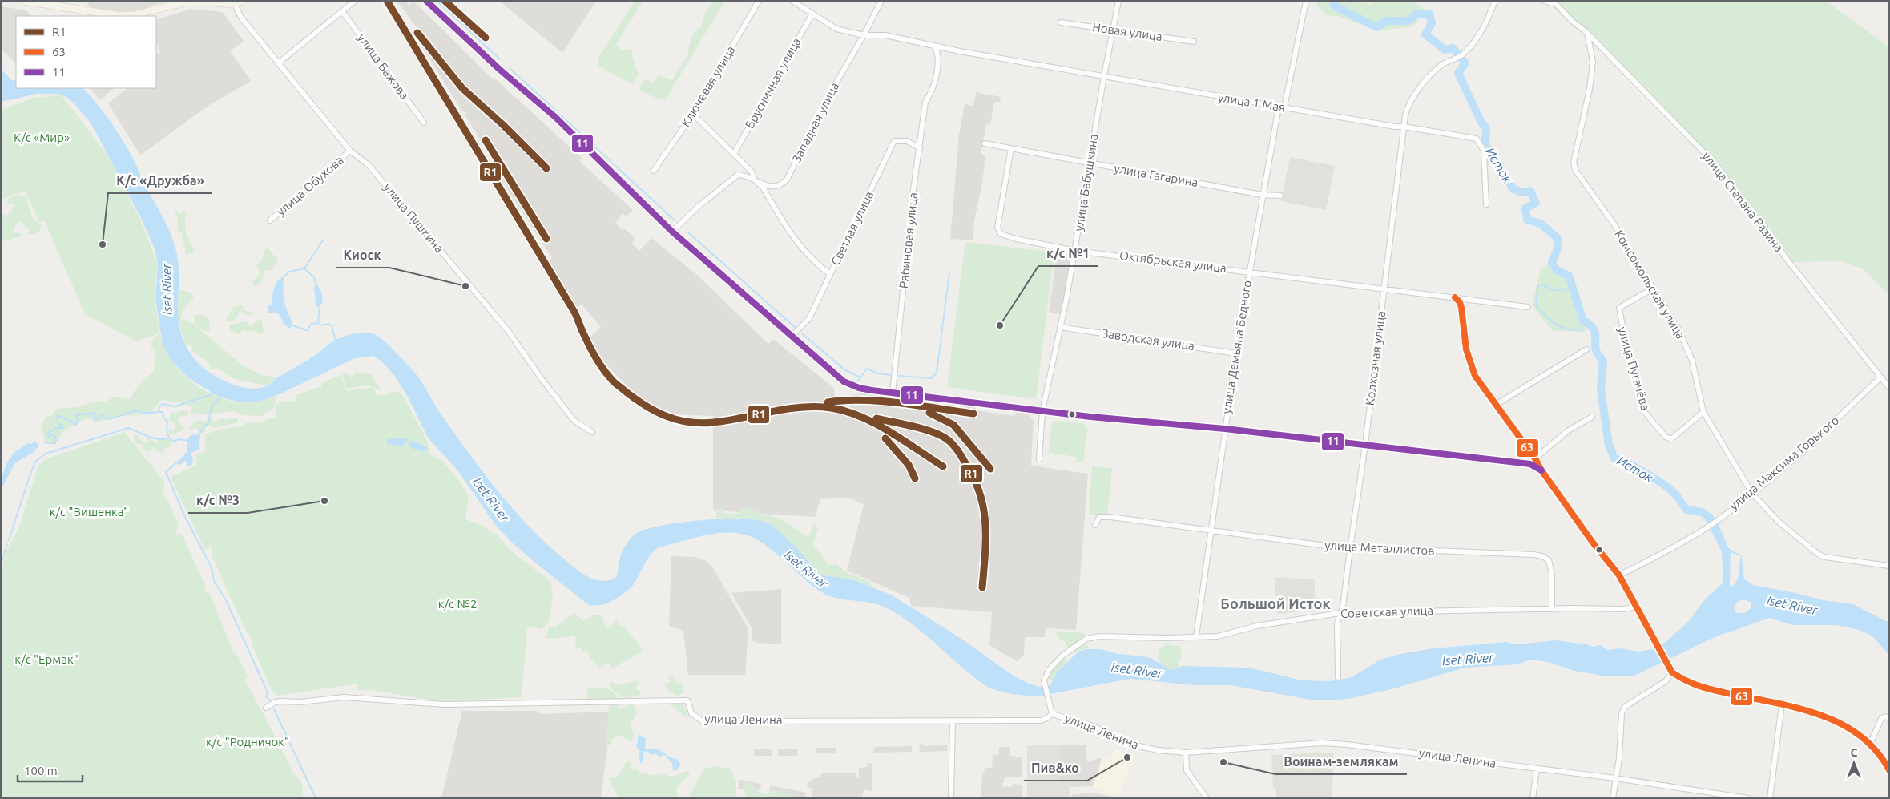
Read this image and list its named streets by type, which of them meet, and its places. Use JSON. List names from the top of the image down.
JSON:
{
  "streets": {
    "street": [
      "Новая улица",
      "улица Бажова",
      "Брусничная улица",
      "Ключевая улица",
      "улица 1 Мая",
      "Западная улица",
      "улица Гагарина",
      "улица Бабушкина",
      "улица Обухова",
      "улица Степана Разина",
      "улица Пушкина",
      "Светлая улица",
      "Рябиновая улица",
      "Октябрьская улица",
      "Комсомольская улица",
      "Заводская улица",
      "улица Демьяна Бедного",
      "Колхозная улица",
      "улица Пугачёва",
      "улица Максима Горького",
      "улица Металлистов",
      "Советская улица",
      "улица Ленина"
    ]
  },
  "crossings": [
    ["Новая улица", "улица Бабушкина"],
    ["Брусничная улица", "улица 1 Мая"],
    ["улица 1 Мая", "Западная улица"],
    ["улица 1 Мая", "улица Бабушкина"],
    ["улица 1 Мая", "Рябиновая улица"],
    ["улица 1 Мая", "улица Демьяна Бедного"],
    ["улица 1 Мая", "Колхозная улица"],
    ["улица Гагарина", "улица Бабушкина"],
    ["улица Гагарина", "Октябрьская улица"],
    ["улица Гагарина", "улица Демьяна Бедного"],
    ["улица Бабушкина", "Октябрьская улица"],
    ["улица Бабушкина", "Заводская улица"],
    ["улица Обухова", "улица Пушкина"],
    ["улица Степана Разина", "Комсомольская улица"],
    ["улица Степана Разина", "улица Максима Горького"],
    ["Светлая улица", "Рябиновая улица"],
    ["Октябрьская улица", "улица Демьяна Бедного"],
    ["Октябрьская улица", "Колхозная улица"],
    ["Комсомольская улица", "улица Пугачёва"],
    ["Комсомольская улица", "улица Максима Горького"],
    ["Заводская улица", "улица Демьяна Бедного"],
    ["улица Демьяна Бедного", "улица Металлистов"],
    ["улица Демьяна Бедного", "Советская улица"],
    ["Колхозная улица", "улица Металлистов"],
    ["Колхозная улица", "Советская улица"],
    ["улица Металлистов", "Советская улица"],
    ["Советская улица", "улица Ленина"]
  ],
  "districts": ["Большой Исток"],
  "water": ["Исток", "Iset River"],
  "parks": [
    "К/с «Мир»",
    "к/с \"Вишенка\"",
    "к/с №2",
    "к/с \"Ермак\"",
    "к/с \"Родничок\""
  ],
  "places": [
    "К/с «Дружба»",
    "Киоск",
    "к/с №1",
    "к/с №3",
    "Пив&ко",
    "Воинам-землякам"
  ],
  "lines": ["transit line R1", "transit line 11", "transit line 63"],
  "legend": ["R1", "63", "11"],
  "scale_bar": "100 m",
  "north": "top"
}
